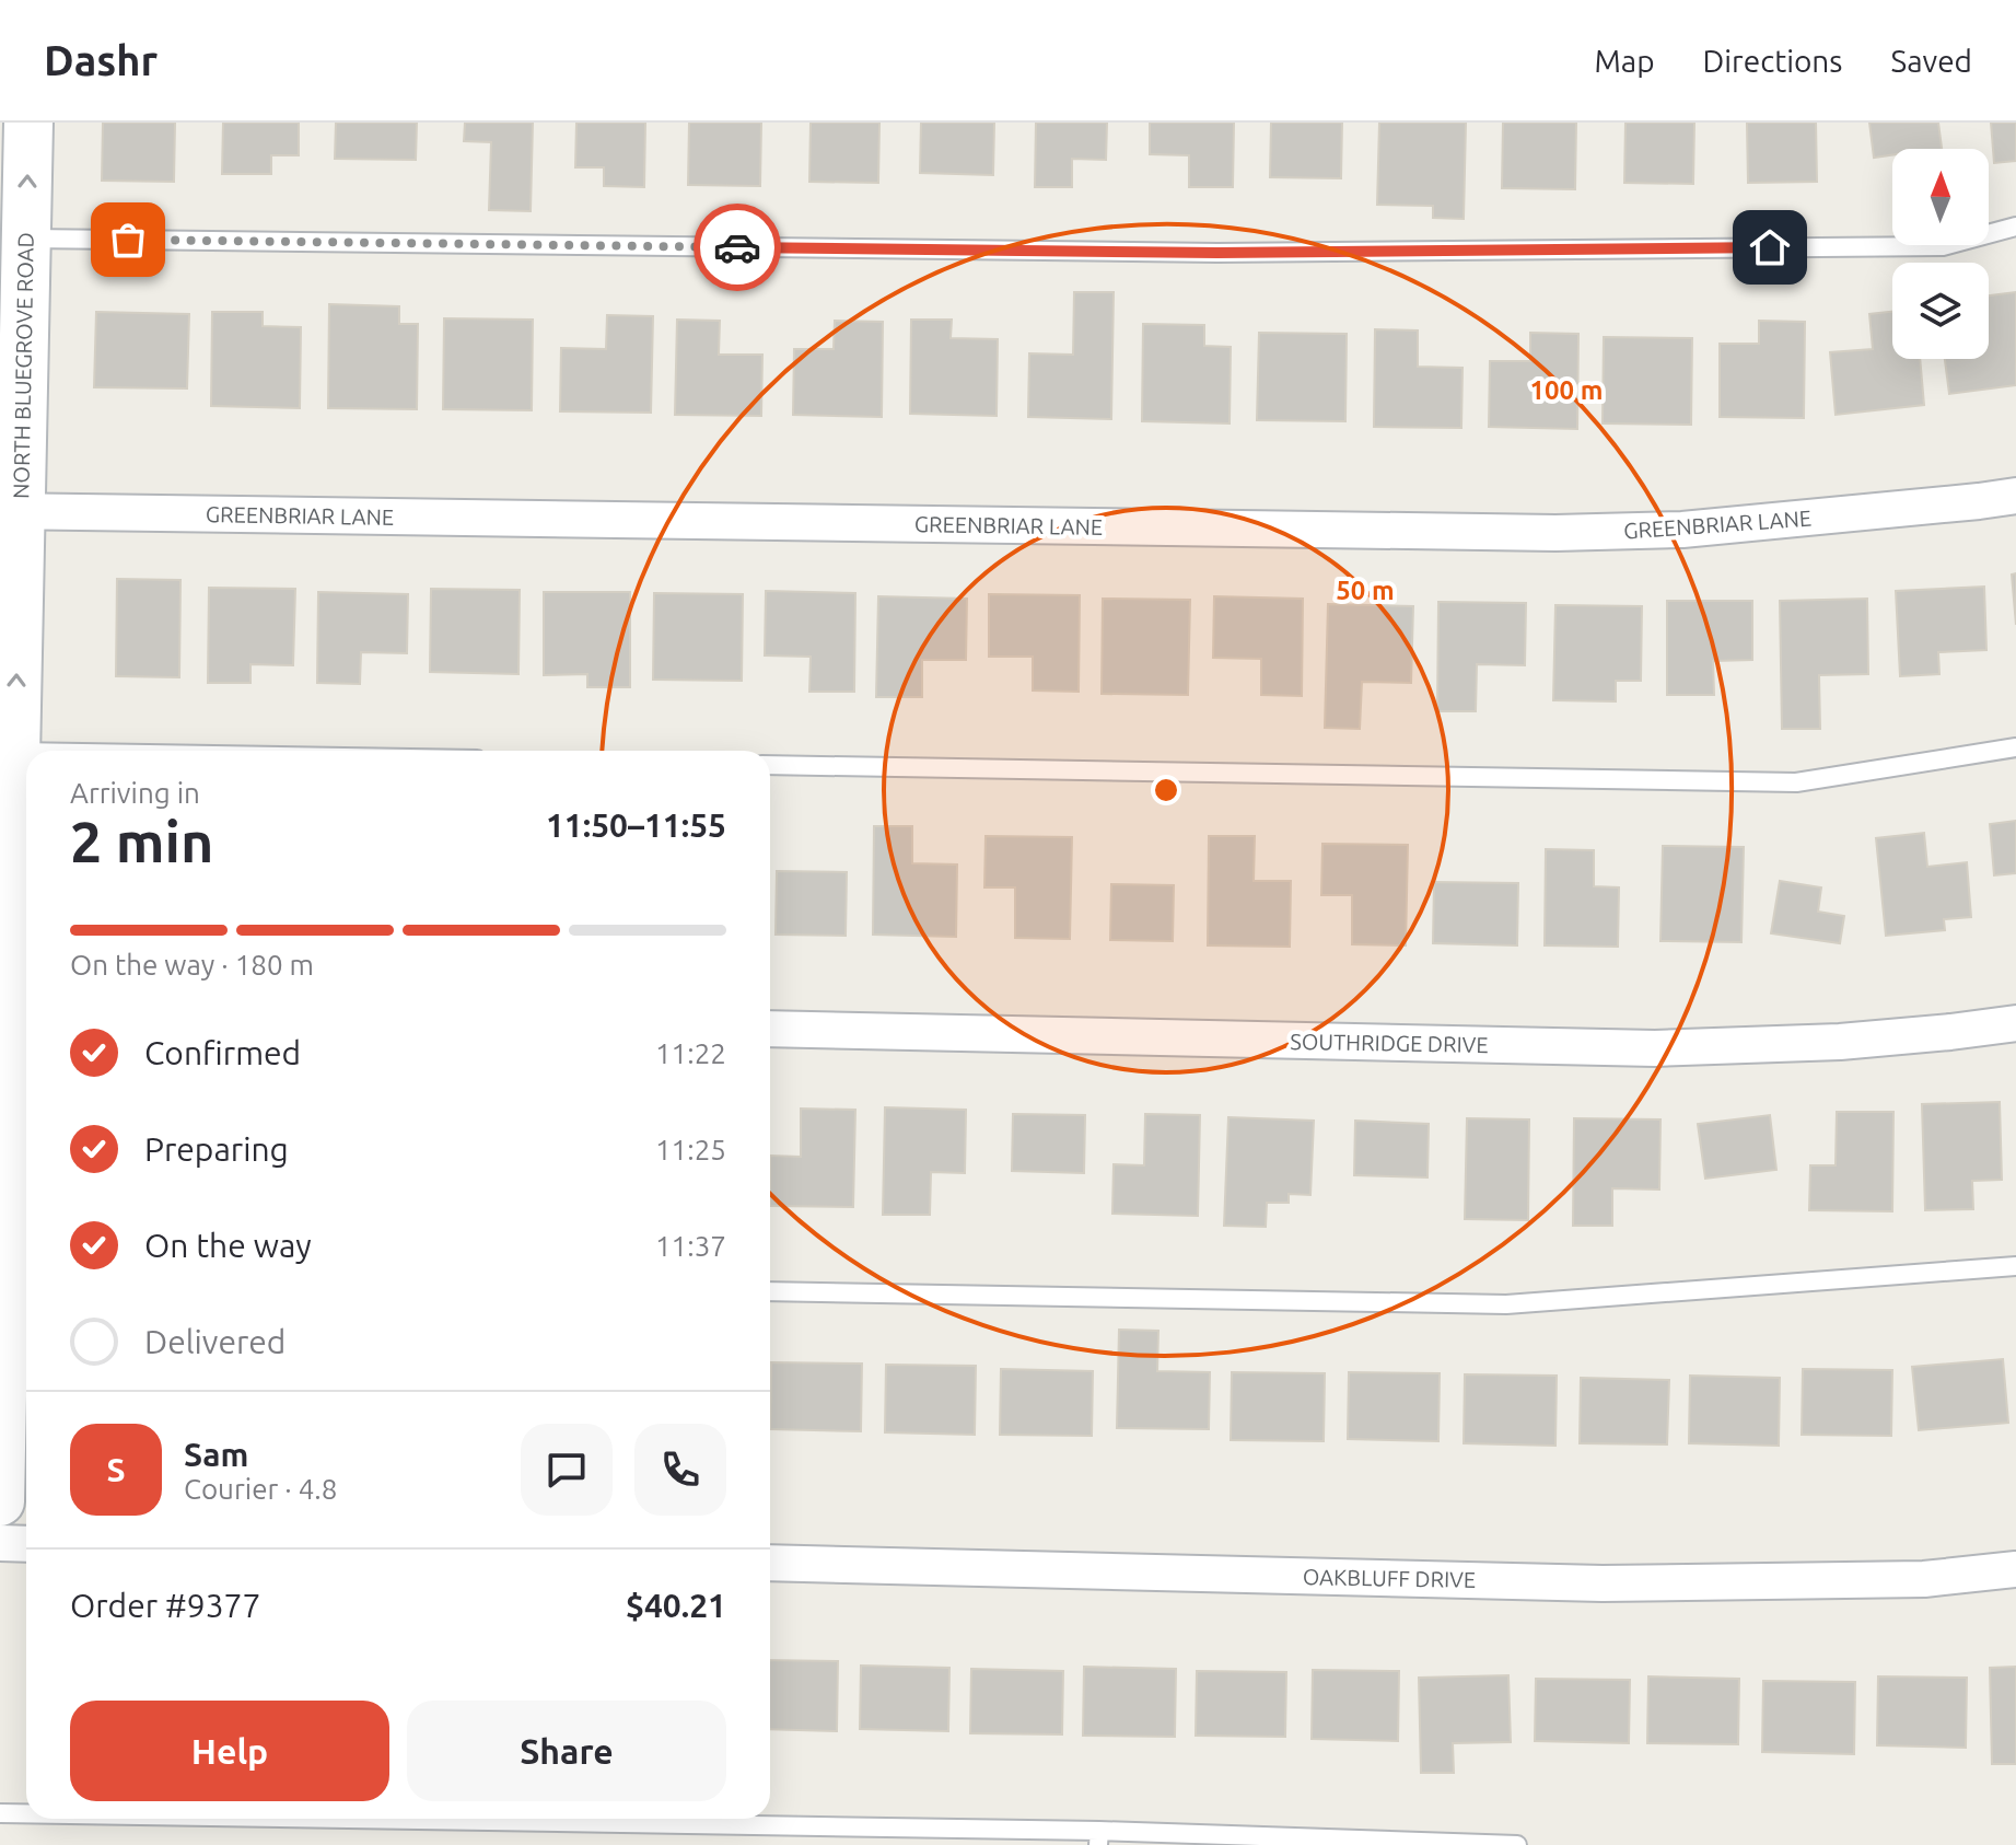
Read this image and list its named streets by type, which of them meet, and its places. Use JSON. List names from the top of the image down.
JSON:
{
  "streets": {
    "main road": ["NORTH BLUEGROVE ROAD"],
    "street": ["GREENBRIAR LANE", "SOUTHRIDGE DRIVE", "OAKBLUFF DRIVE"]
  },
  "crossings": [
    ["NORTH BLUEGROVE ROAD", "GREENBRIAR LANE"]
  ],
  "north": "top",
  "page": {
    "header": "Dashr",
    "nav": ["Map", "Directions", "Saved"],
    "heading": ["2 min", "Arriving in", "11:50–11:55"],
    "panel": [
      "Sam",
      "Courier · 4.8",
      "Order #9377",
      "$40.21"
    ],
    "bar": "On the way · 180 m",
    "list": [
      ["Confirmed", "11:22"],
      ["Preparing", "11:25"],
      ["On the way", "11:37"],
      "Delivered"
    ],
    "round": "S",
    "buttons": ["Help", "Share"]
  },
  "rings": ["100 m", "50 m"]
}
